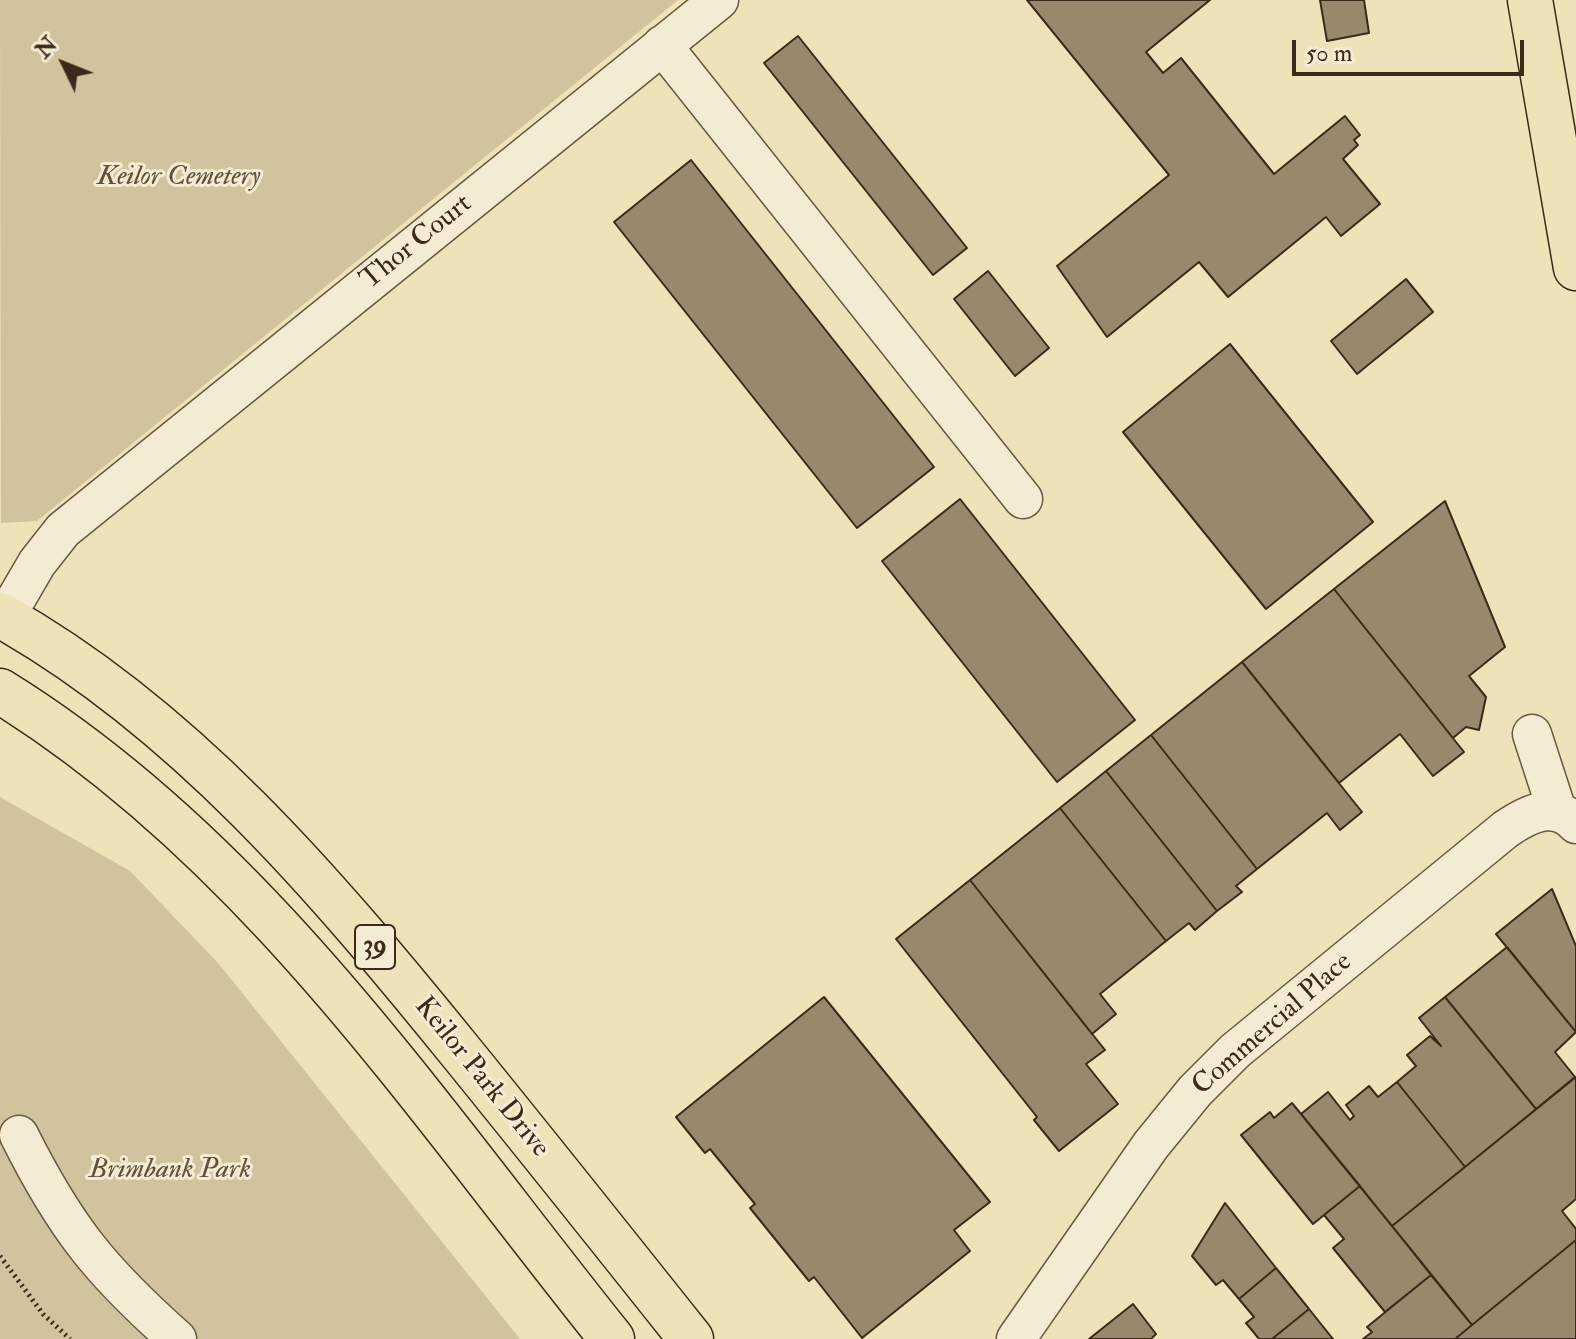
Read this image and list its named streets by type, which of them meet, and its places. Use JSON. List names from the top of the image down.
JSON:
{
  "streets": {
    "main road": ["39", "Keilor Park Drive"],
    "street": ["Thor Court", "Commercial Place"]
  },
  "crossings": [
    ["Thor Court", "Keilor Park Drive"]
  ],
  "parks": ["Keilor Cemetery", "Brimbank Park"],
  "scale_bar": "50 m",
  "north": "top left"
}
